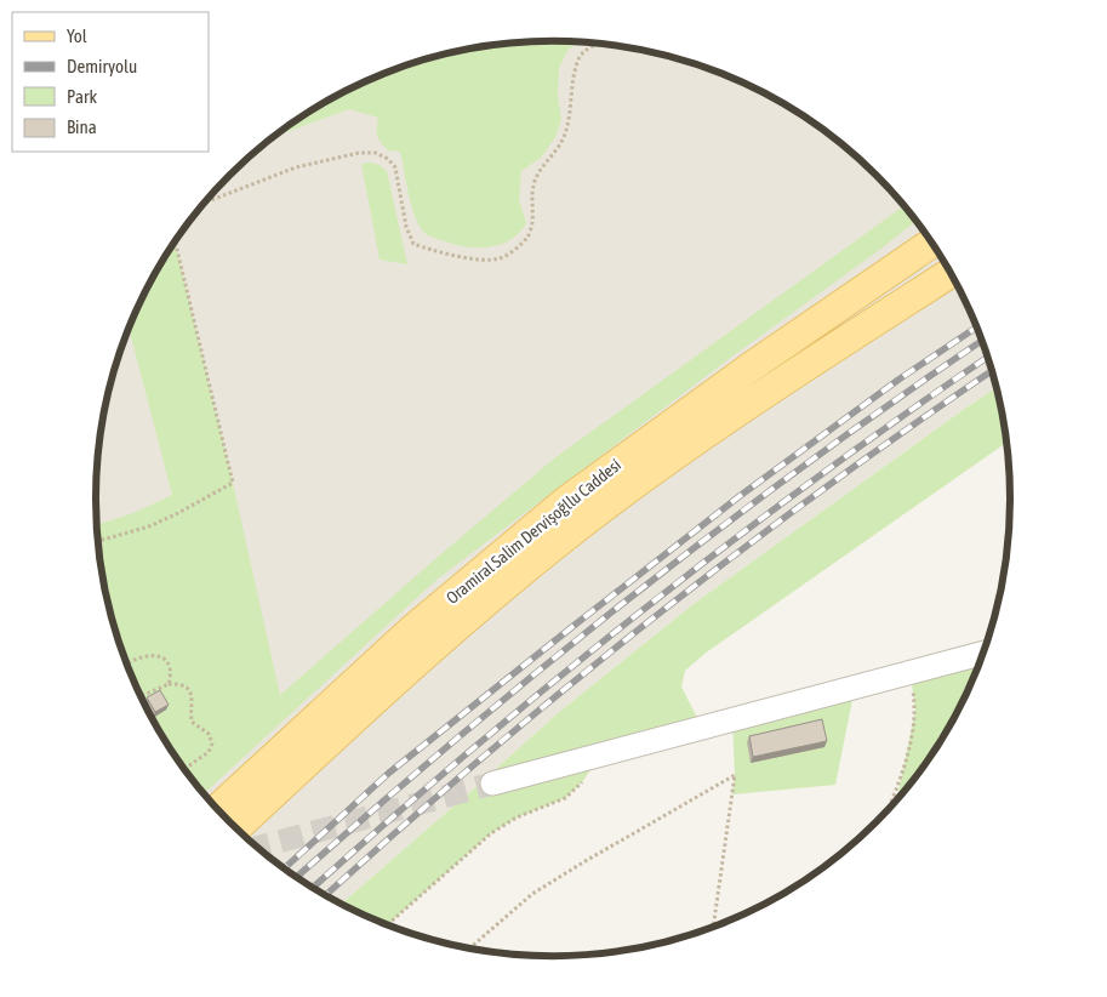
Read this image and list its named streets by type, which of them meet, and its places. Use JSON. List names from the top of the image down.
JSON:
{
  "streets": {
    "main road": ["Oramiral Salim Dervişoğllu Caddesi"]
  },
  "legend": [
    "Yol",
    "Demiryolu",
    "Park",
    "Bina"
  ]
}
